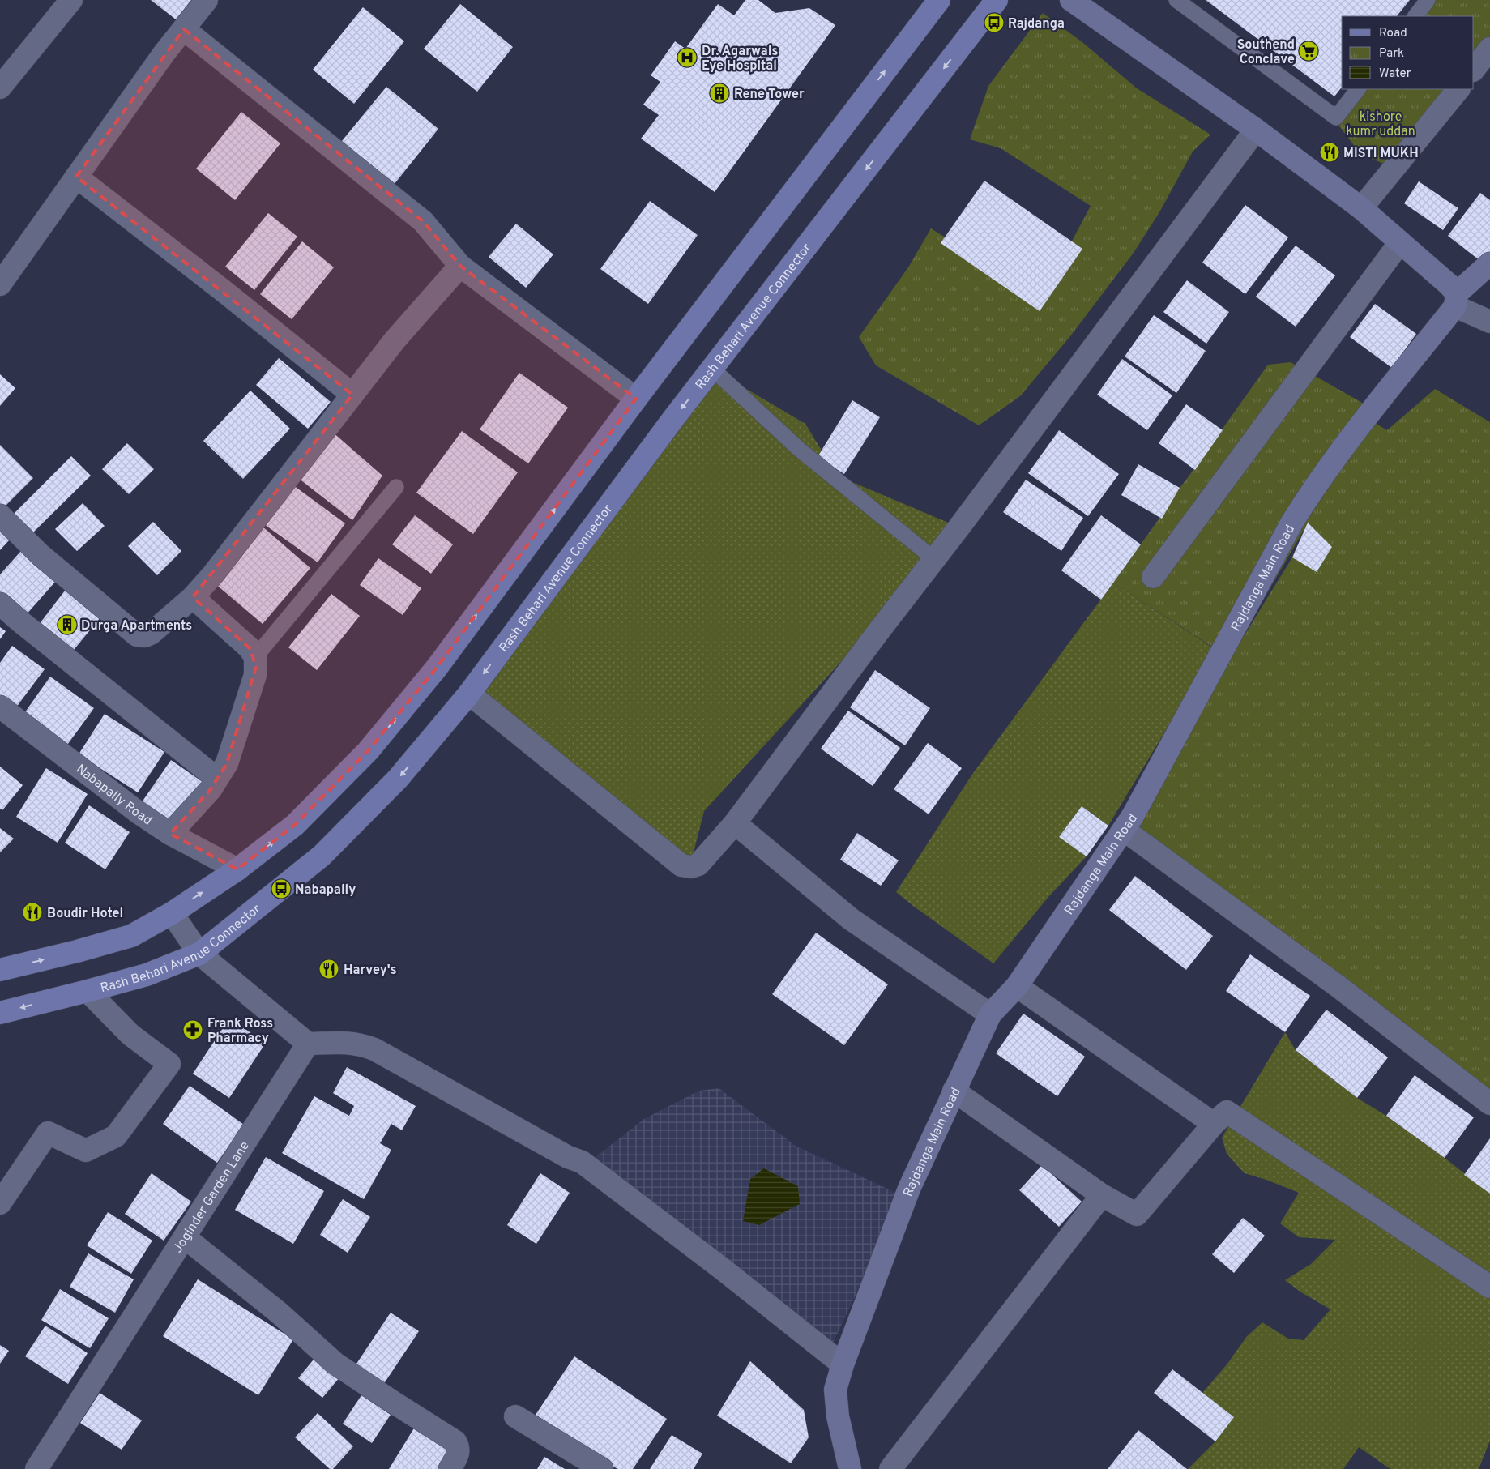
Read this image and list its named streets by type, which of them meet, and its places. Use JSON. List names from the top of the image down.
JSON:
{
  "streets": {
    "main road": ["Rash Behari Avenue Connector"],
    "street": ["Rajdanga Main Road", "Nabapally Road", "Joginder Garden Lane"]
  },
  "parks": ["kishore kumr uddan"],
  "places": {
    "bus stop": ["Rajdanga", "Nabapally"],
    "supermarket": ["Southend Conclave"],
    "hospital": ["Dr. Agarwals Eye Hospital"],
    "building": ["Rene Tower", "Durga Apartments"],
    "restaurant": ["MISTI MUKH", "Boudir Hotel", "Harvey's"],
    "pharmacy": ["Frank Ross Pharmacy"]
  },
  "legend": ["Road", "Park", "Water"]
}
